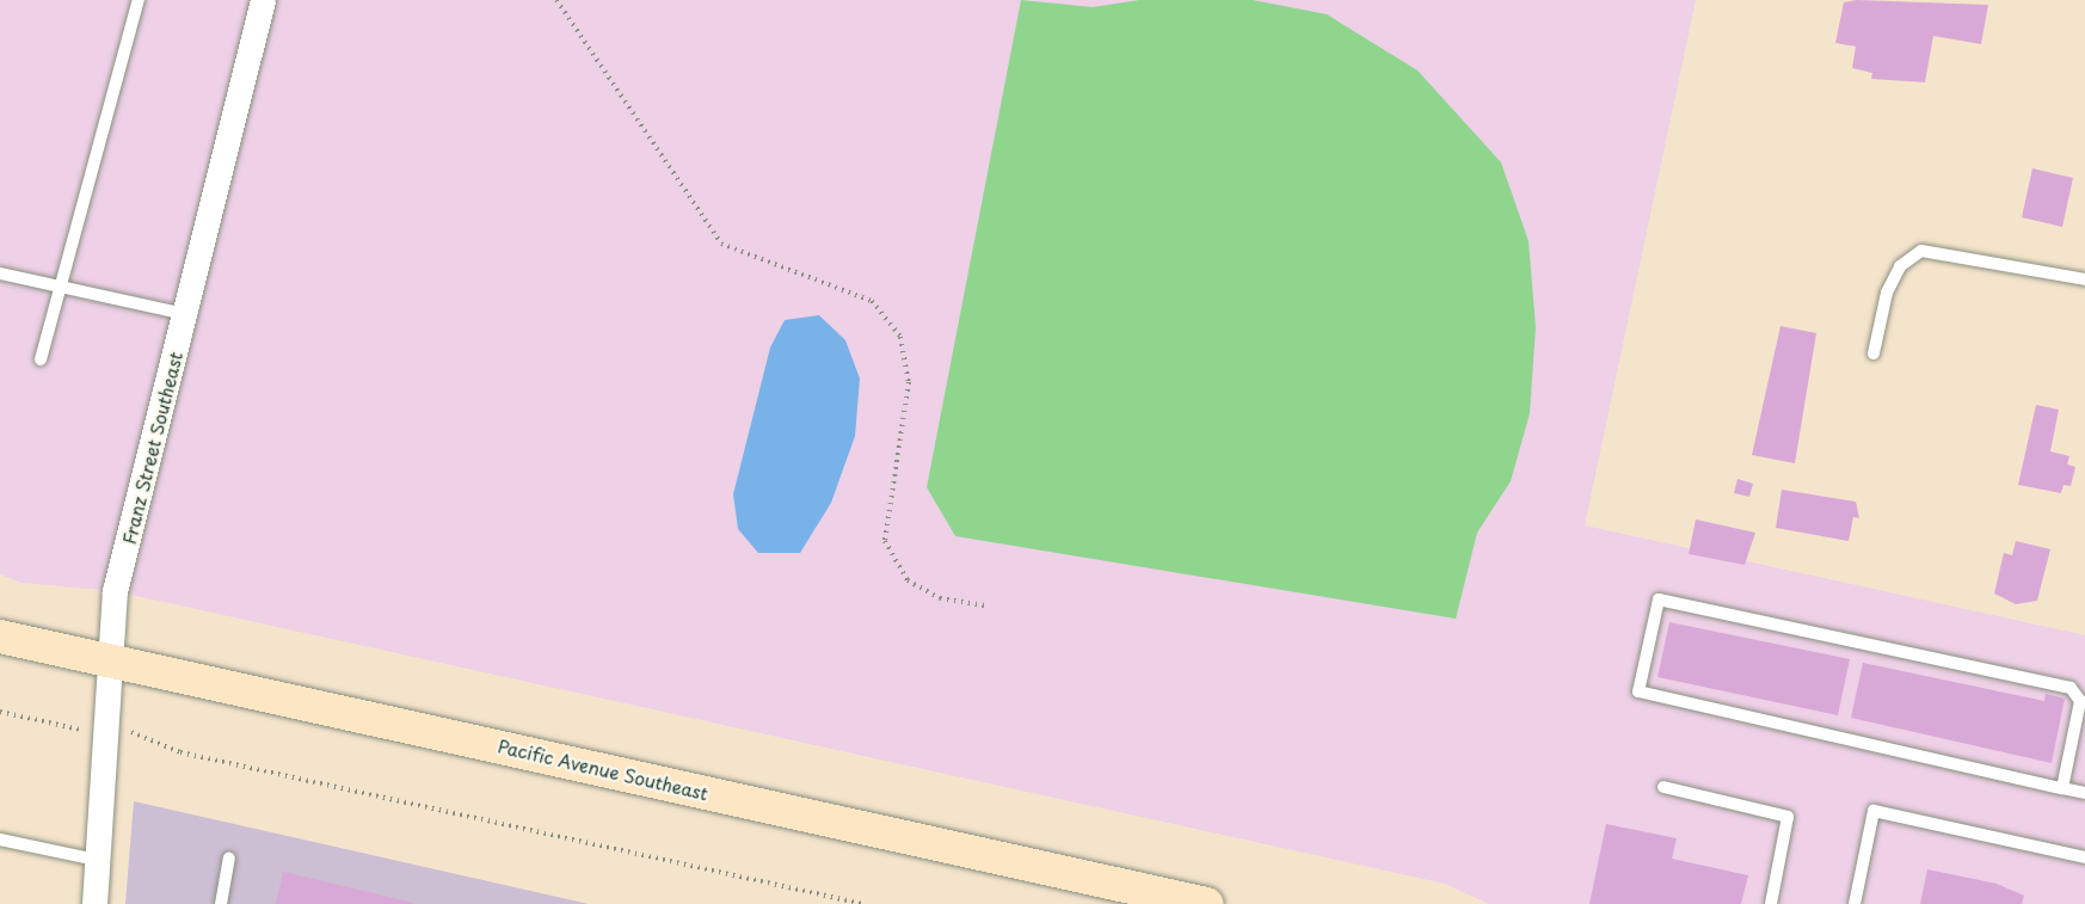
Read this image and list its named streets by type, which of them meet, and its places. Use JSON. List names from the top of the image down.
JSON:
{
  "streets": {
    "main road": ["Pacific Avenue Southeast"],
    "street": ["Franz Street Southeast"]
  },
  "crossings": [
    ["Franz Street Southeast", "Pacific Avenue Southeast"]
  ]
}
